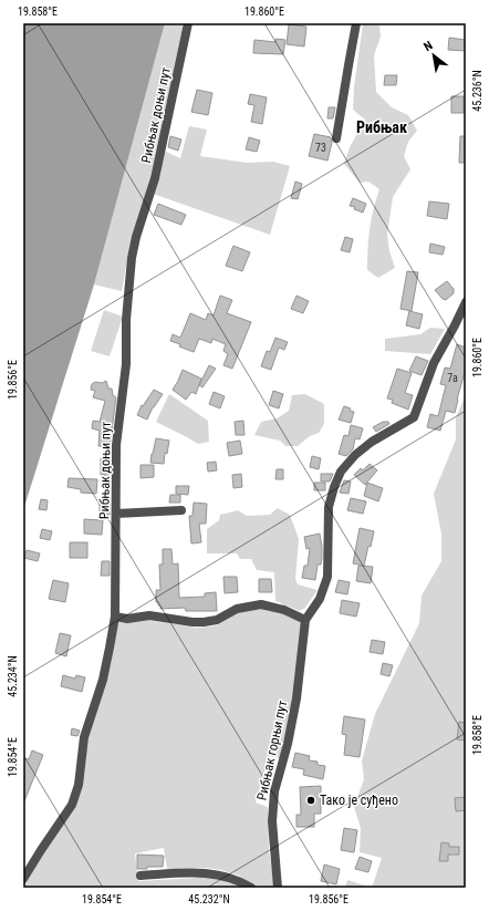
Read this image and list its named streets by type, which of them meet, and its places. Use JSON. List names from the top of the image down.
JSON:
{
  "streets": {
    "street": ["Рибњак доњи пут", "Рибњак горњи пут"]
  },
  "districts": ["Рибњак"],
  "places": ["Тако је суђено"],
  "house_numbers": ["73", "7a"],
  "north": "top left",
  "coordinates": [
    "19.858°E",
    "19.860°E",
    "45.236°N",
    "19.856°E",
    "45.234°N",
    "19.854°E",
    "45.232°N"
  ]
}
